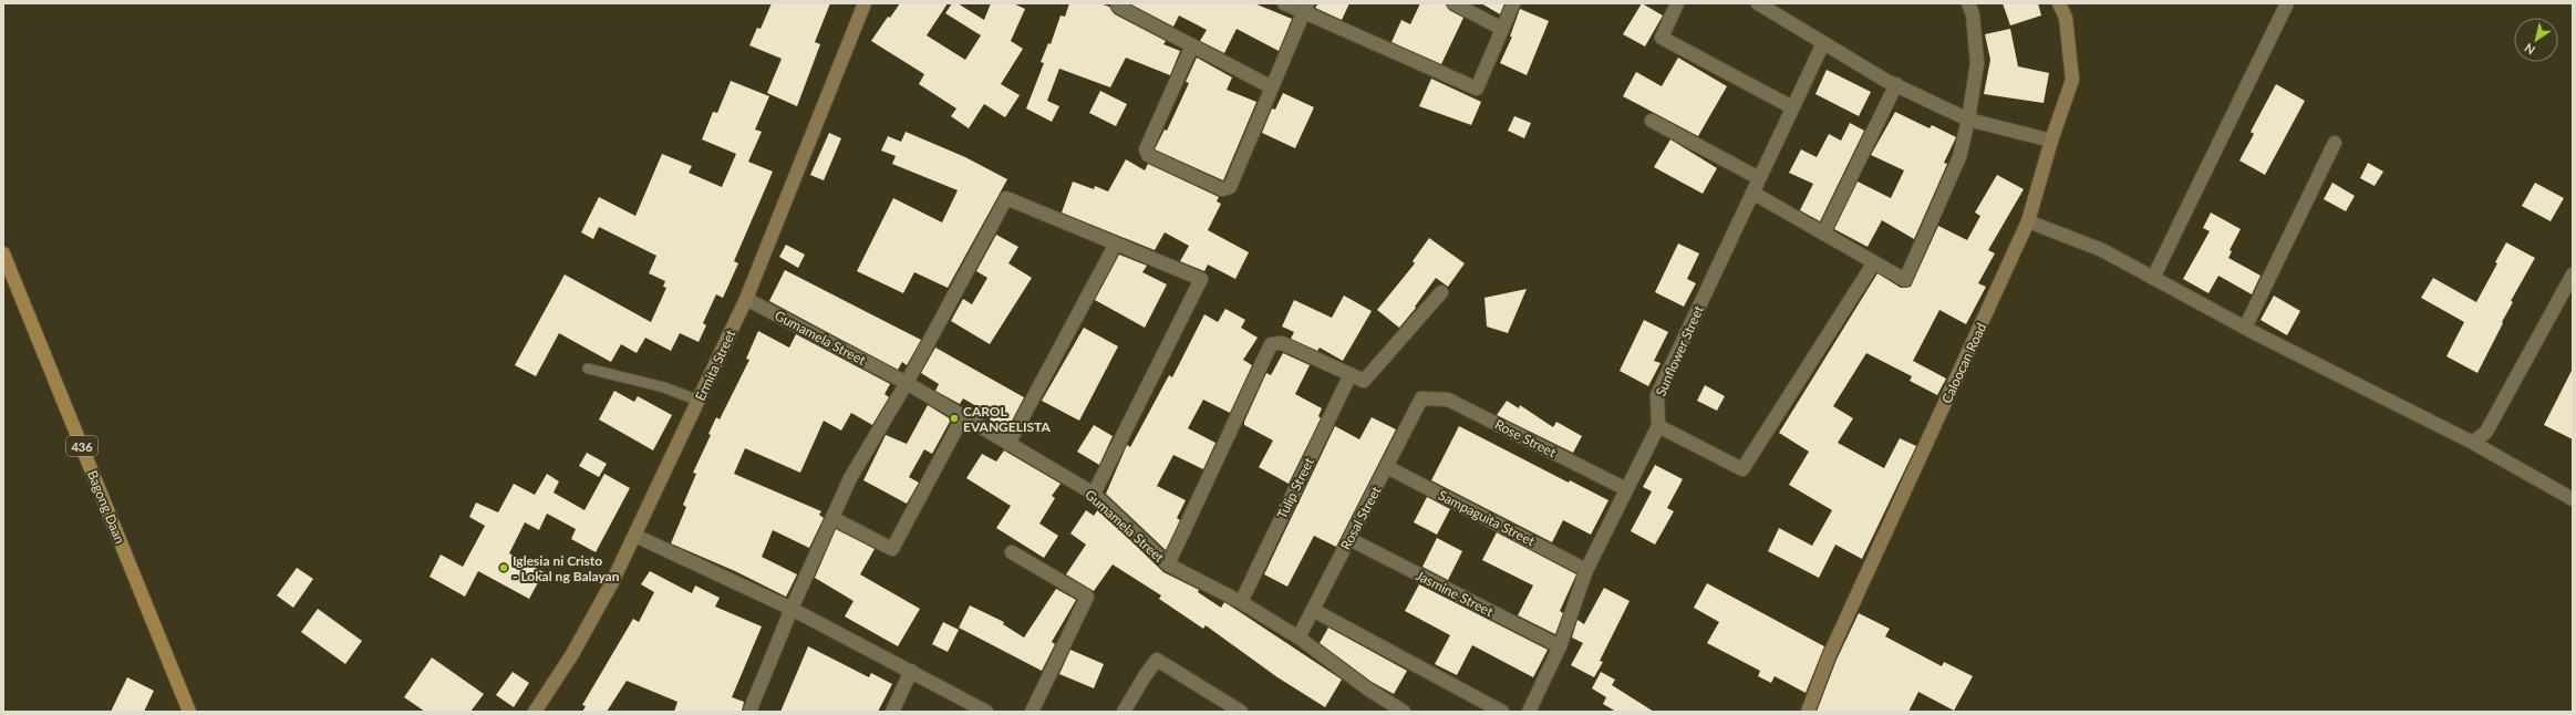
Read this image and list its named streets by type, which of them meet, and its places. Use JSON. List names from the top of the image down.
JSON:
{
  "streets": {
    "main road": [
      "Caloocan Road",
      "Ermita Street",
      "436",
      "Bagong Daan"
    ],
    "street": [
      "Gumamela Street",
      "Sunflower Street",
      "Rose Street",
      "Tulip Street",
      "Rosal Street",
      "Sampaguita Street",
      "Jasmine Street"
    ]
  },
  "crossings": [
    ["Gumamela Street", "Ermita Street"],
    ["Gumamela Street", "Tulip Street"],
    ["Gumamela Street", "Rosal Street"],
    ["Rose Street", "Rosal Street"],
    ["Rosal Street", "Sampaguita Street"],
    ["Rosal Street", "Jasmine Street"]
  ],
  "places": ["CAROL EVANGELISTA", "Iglesia ni Cristo - Lokal ng Balayan"],
  "north": "bottom left"
}
